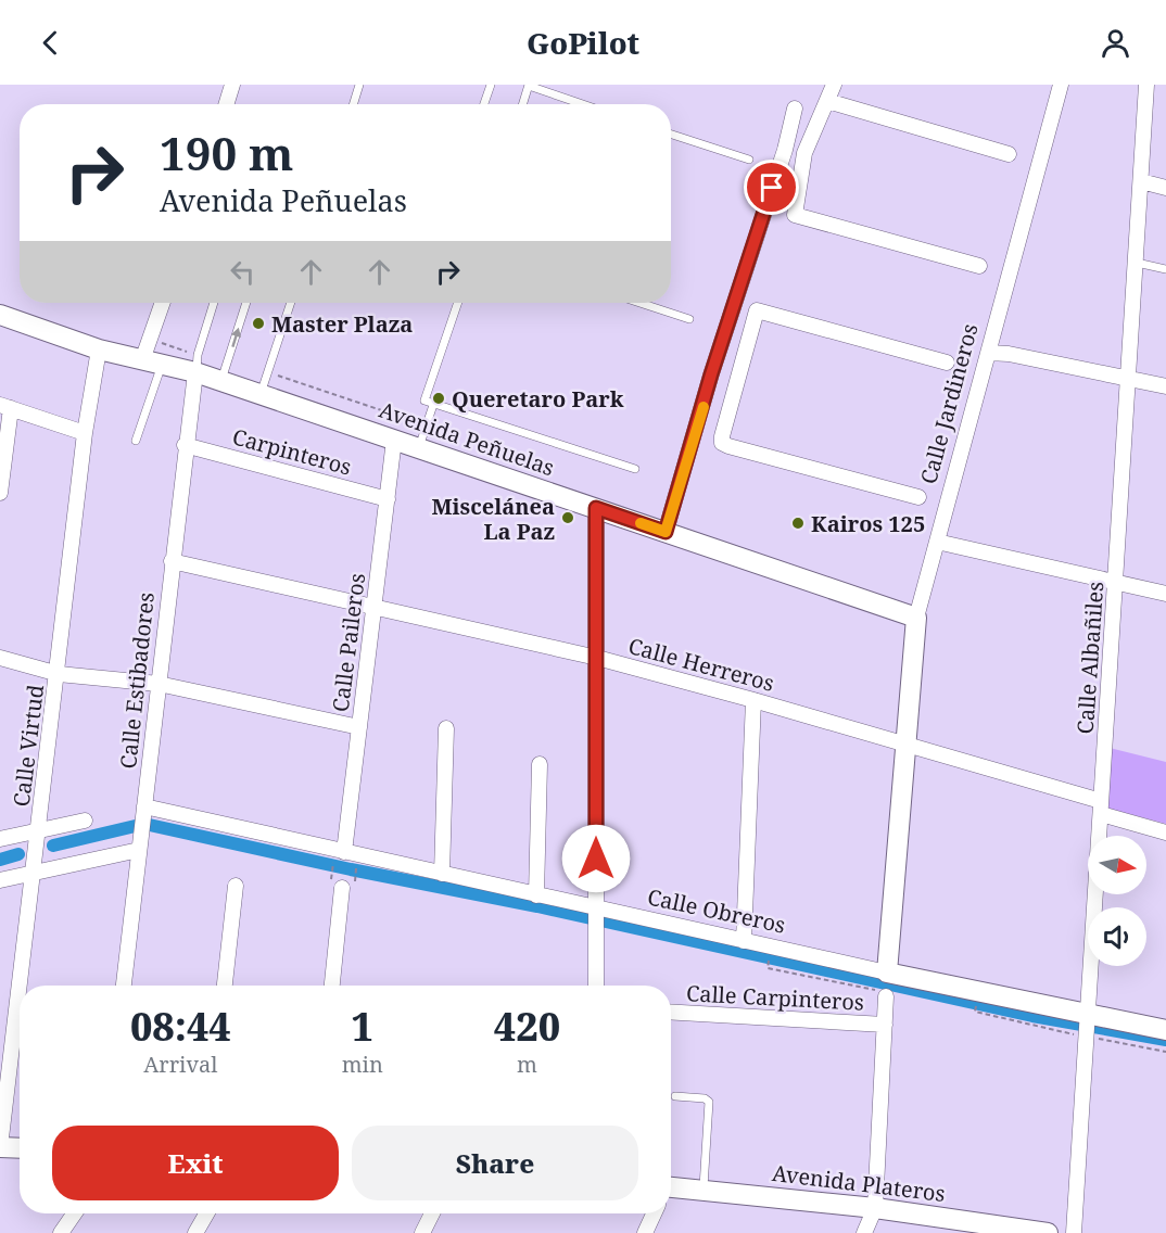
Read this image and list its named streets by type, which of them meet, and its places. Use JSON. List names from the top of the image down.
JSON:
{
  "streets": {
    "street": [
      "Calle Jardineros",
      "Avenida Peñuelas",
      "Carpinteros",
      "Calle Paileros",
      "Calle Albañiles",
      "Calle Herreros",
      "Calle Estibadores",
      "Calle Virtud",
      "Calle Obreros",
      "Calle Carpinteros",
      "Avenida Plateros"
    ]
  },
  "crossings": [
    ["Calle Jardineros", "Avenida Peñuelas"],
    ["Calle Jardineros", "Calle Herreros"],
    ["Calle Jardineros", "Calle Obreros"],
    ["Avenida Peñuelas", "Calle Paileros"],
    ["Avenida Peñuelas", "Calle Estibadores"],
    ["Avenida Peñuelas", "Calle Virtud"],
    ["Carpinteros", "Calle Paileros"],
    ["Carpinteros", "Calle Estibadores"],
    ["Calle Paileros", "Calle Herreros"],
    ["Calle Paileros", "Calle Obreros"],
    ["Calle Albañiles", "Calle Herreros"],
    ["Calle Albañiles", "Calle Obreros"],
    ["Calle Herreros", "Calle Estibadores"],
    ["Calle Estibadores", "Calle Obreros"]
  ],
  "places": [
    "Master Plaza",
    "Queretaro Park",
    "Miscelánea La Paz",
    "Kairos 125"
  ],
  "north": "right",
  "page": {
    "header": "GoPilot",
    "turn": ["190 m", "Avenida Peñuelas"],
    "eta": [
      "08:44",
      "Arrival",
      "1",
      "min",
      "420",
      "m"
    ],
    "buttons": ["Exit", "Share"]
  }
}
